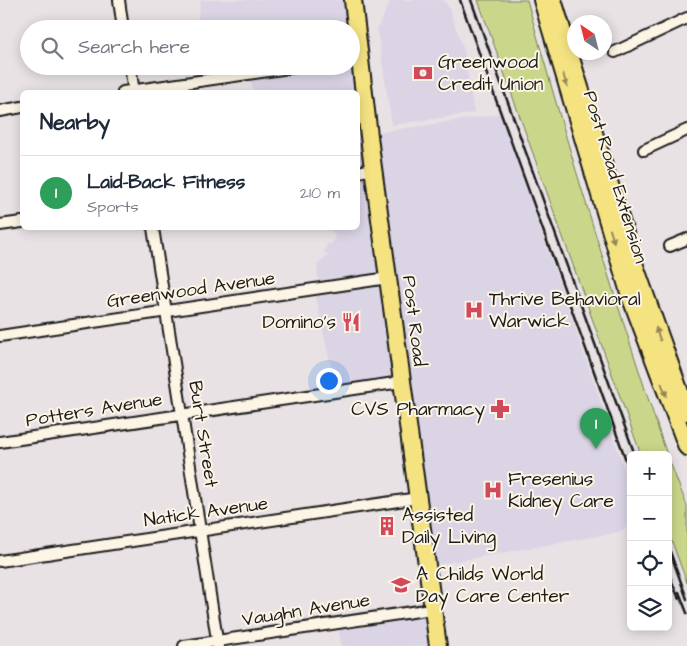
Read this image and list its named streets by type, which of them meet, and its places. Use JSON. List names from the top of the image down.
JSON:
{
  "streets": {
    "main road": ["Post Road Extension", "Post Road"],
    "street": [
      "Greenwood Avenue",
      "Potters Avenue",
      "Burt Street",
      "Natick Avenue",
      "Vaughn Avenue"
    ]
  },
  "crossings": [
    ["Greenwood Avenue", "Post Road"],
    ["Greenwood Avenue", "Burt Street"],
    ["Post Road", "Potters Avenue"],
    ["Post Road", "Natick Avenue"],
    ["Post Road", "Vaughn Avenue"],
    ["Potters Avenue", "Burt Street"],
    ["Burt Street", "Natick Avenue"],
    ["Burt Street", "Vaughn Avenue"]
  ],
  "places": {
    "bank": ["Greenwood Credit Union"],
    "hospital": ["Thrive Behavioral Warwick", "Fresenius Kidney Care"],
    "restaurant": ["Domino's"],
    "pharmacy": ["CVS Pharmacy"],
    "building": ["Assisted Daily Living"],
    "school or university": ["A Childs World Day Care Center"]
  },
  "north": "top left",
  "page": {
    "search": "Search here",
    "heading": "Nearby",
    "list": [
      {
        "mark": "1",
        "name": "Laid-Back Fitness",
        "note": "Sports",
        "value": "210 m"
      }
    ],
    "pins": "1",
    "map_buttons": ["+", "−"]
  }
}
